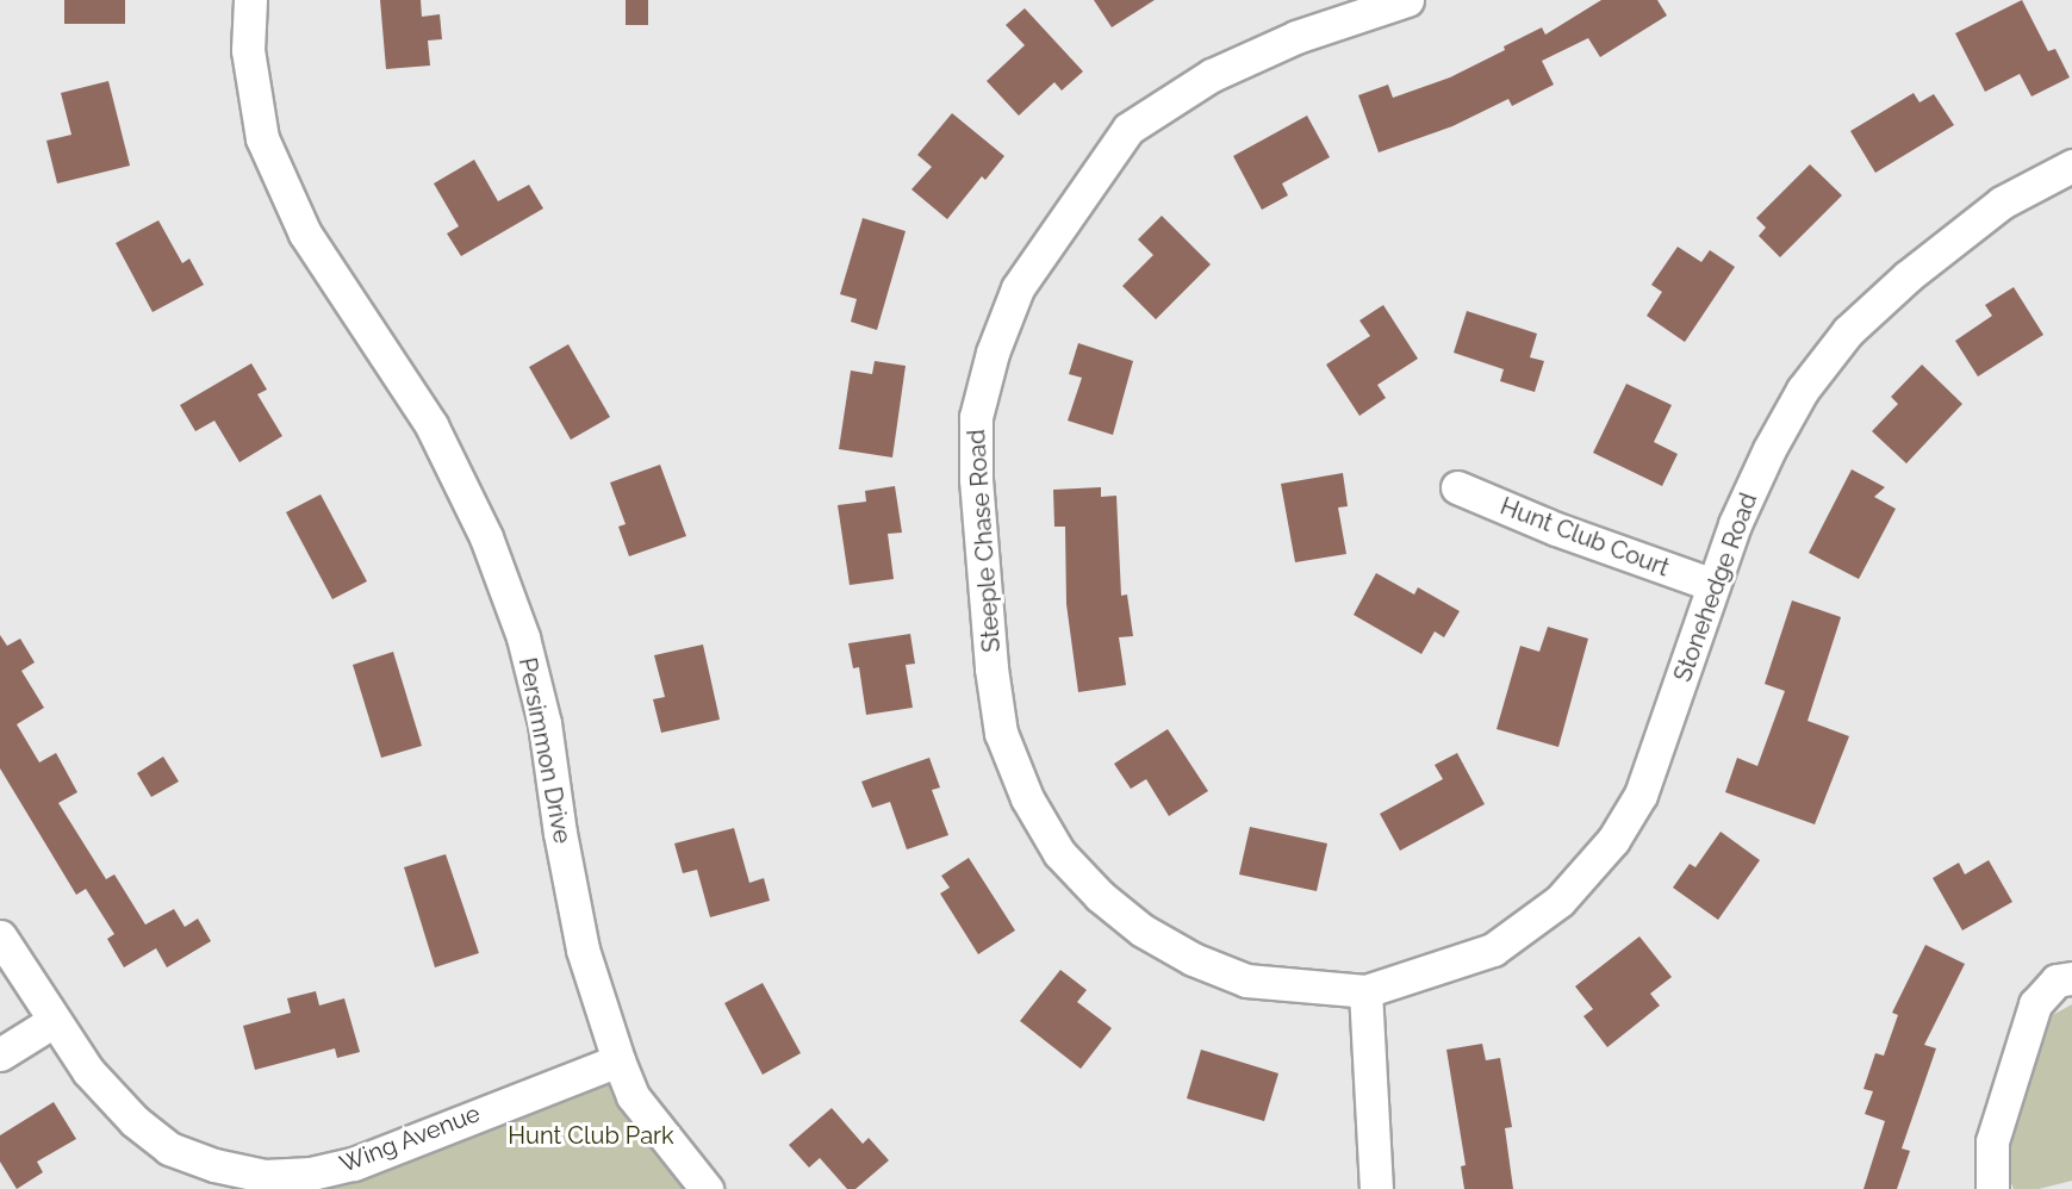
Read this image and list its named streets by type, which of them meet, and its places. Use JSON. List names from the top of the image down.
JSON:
{
  "streets": {
    "street": [
      "Hunt Club Court",
      "Steeple Chase Road",
      "Stonehedge Road",
      "Persimmon Drive",
      "Wing Avenue"
    ]
  },
  "crossings": [
    ["Hunt Club Court", "Stonehedge Road"],
    ["Steeple Chase Road", "Stonehedge Road"],
    ["Persimmon Drive", "Wing Avenue"]
  ],
  "parks": ["Hunt Club Park"]
}
